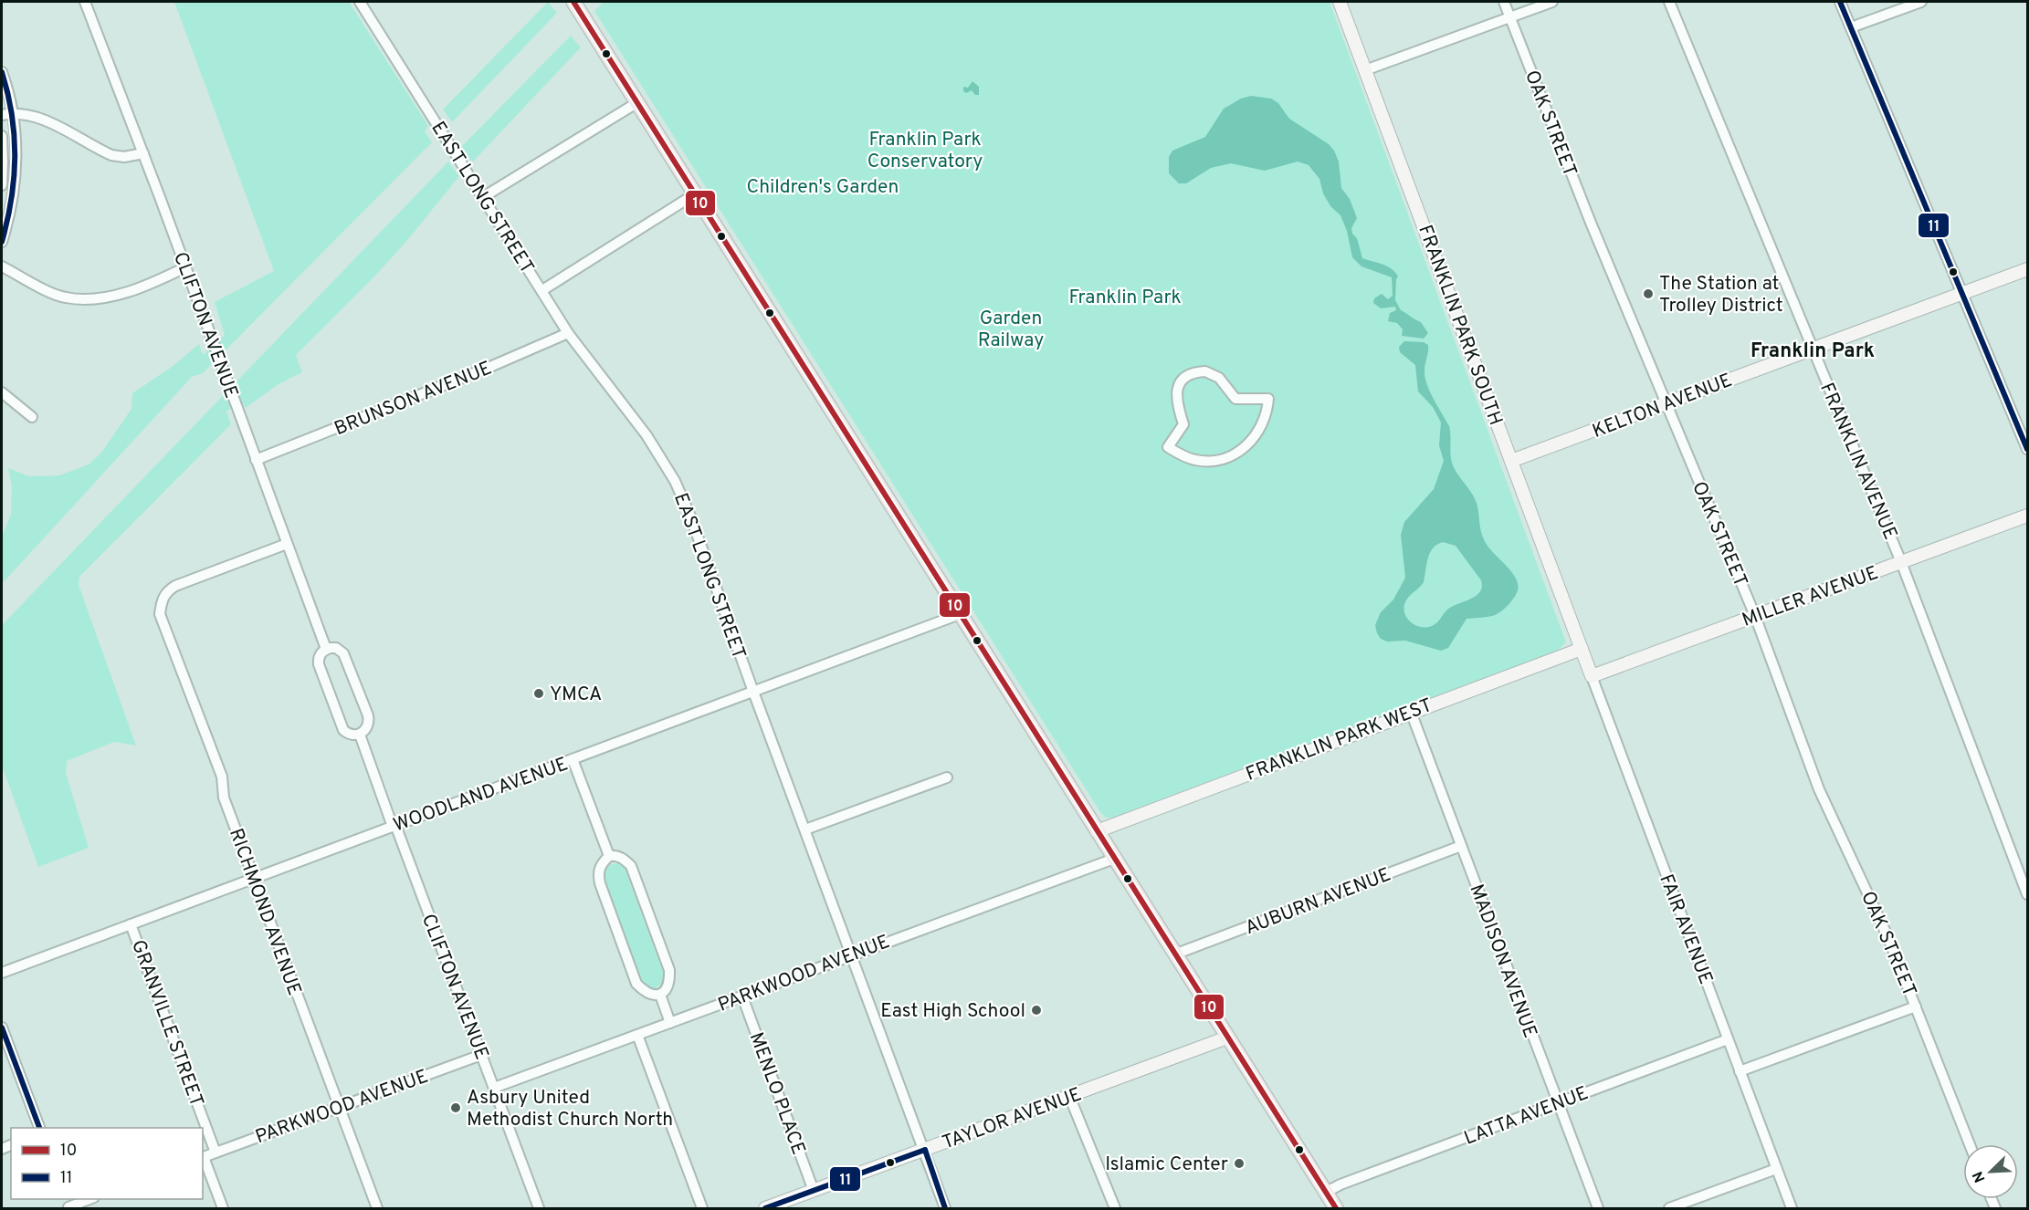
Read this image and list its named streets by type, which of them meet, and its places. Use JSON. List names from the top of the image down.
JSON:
{
  "streets": {
    "street": [
      "OAK STREET",
      "EAST LONG STREET",
      "CLIFTON AVENUE",
      "FRANKLIN PARK SOUTH",
      "BRUNSON AVENUE",
      "KELTON AVENUE",
      "FRANKLIN AVENUE",
      "MILLER AVENUE",
      "FRANKLIN PARK WEST",
      "WOODLAND AVENUE",
      "AUBURN AVENUE",
      "RICHMOND AVENUE",
      "FAIR AVENUE",
      "MADISON AVENUE",
      "PARKWOOD AVENUE",
      "GRANVILLE STREET",
      "MENLO PLACE",
      "LATTA AVENUE",
      "TAYLOR AVENUE"
    ]
  },
  "crossings": [
    ["OAK STREET", "KELTON AVENUE"],
    ["OAK STREET", "MILLER AVENUE"],
    ["EAST LONG STREET", "BRUNSON AVENUE"],
    ["EAST LONG STREET", "WOODLAND AVENUE"],
    ["EAST LONG STREET", "PARKWOOD AVENUE"],
    ["EAST LONG STREET", "TAYLOR AVENUE"],
    ["CLIFTON AVENUE", "BRUNSON AVENUE"],
    ["CLIFTON AVENUE", "WOODLAND AVENUE"],
    ["CLIFTON AVENUE", "RICHMOND AVENUE"],
    ["CLIFTON AVENUE", "PARKWOOD AVENUE"],
    ["FRANKLIN PARK SOUTH", "KELTON AVENUE"],
    ["FRANKLIN PARK SOUTH", "FRANKLIN PARK WEST"],
    ["FRANKLIN PARK SOUTH", "FAIR AVENUE"],
    ["KELTON AVENUE", "FRANKLIN AVENUE"],
    ["FRANKLIN AVENUE", "MILLER AVENUE"],
    ["MILLER AVENUE", "FAIR AVENUE"],
    ["FRANKLIN PARK WEST", "FAIR AVENUE"],
    ["FRANKLIN PARK WEST", "MADISON AVENUE"],
    ["WOODLAND AVENUE", "RICHMOND AVENUE"],
    ["WOODLAND AVENUE", "GRANVILLE STREET"],
    ["AUBURN AVENUE", "MADISON AVENUE"],
    ["RICHMOND AVENUE", "PARKWOOD AVENUE"],
    ["FAIR AVENUE", "LATTA AVENUE"],
    ["MADISON AVENUE", "LATTA AVENUE"],
    ["PARKWOOD AVENUE", "GRANVILLE STREET"],
    ["PARKWOOD AVENUE", "MENLO PLACE"],
    ["MENLO PLACE", "TAYLOR AVENUE"]
  ],
  "districts": ["Franklin Park"],
  "parks": [
    "Franklin Park Conservatory",
    "Children's Garden",
    "Franklin Park",
    "Garden Railway"
  ],
  "places": [
    "The Station at Trolley District",
    "YMCA",
    "East High School",
    "Asbury United Methodist Church North",
    "Islamic Center"
  ],
  "lines": ["transit line 10", "transit line 11"],
  "legend": ["10", "11"],
  "north": "bottom left"
}
